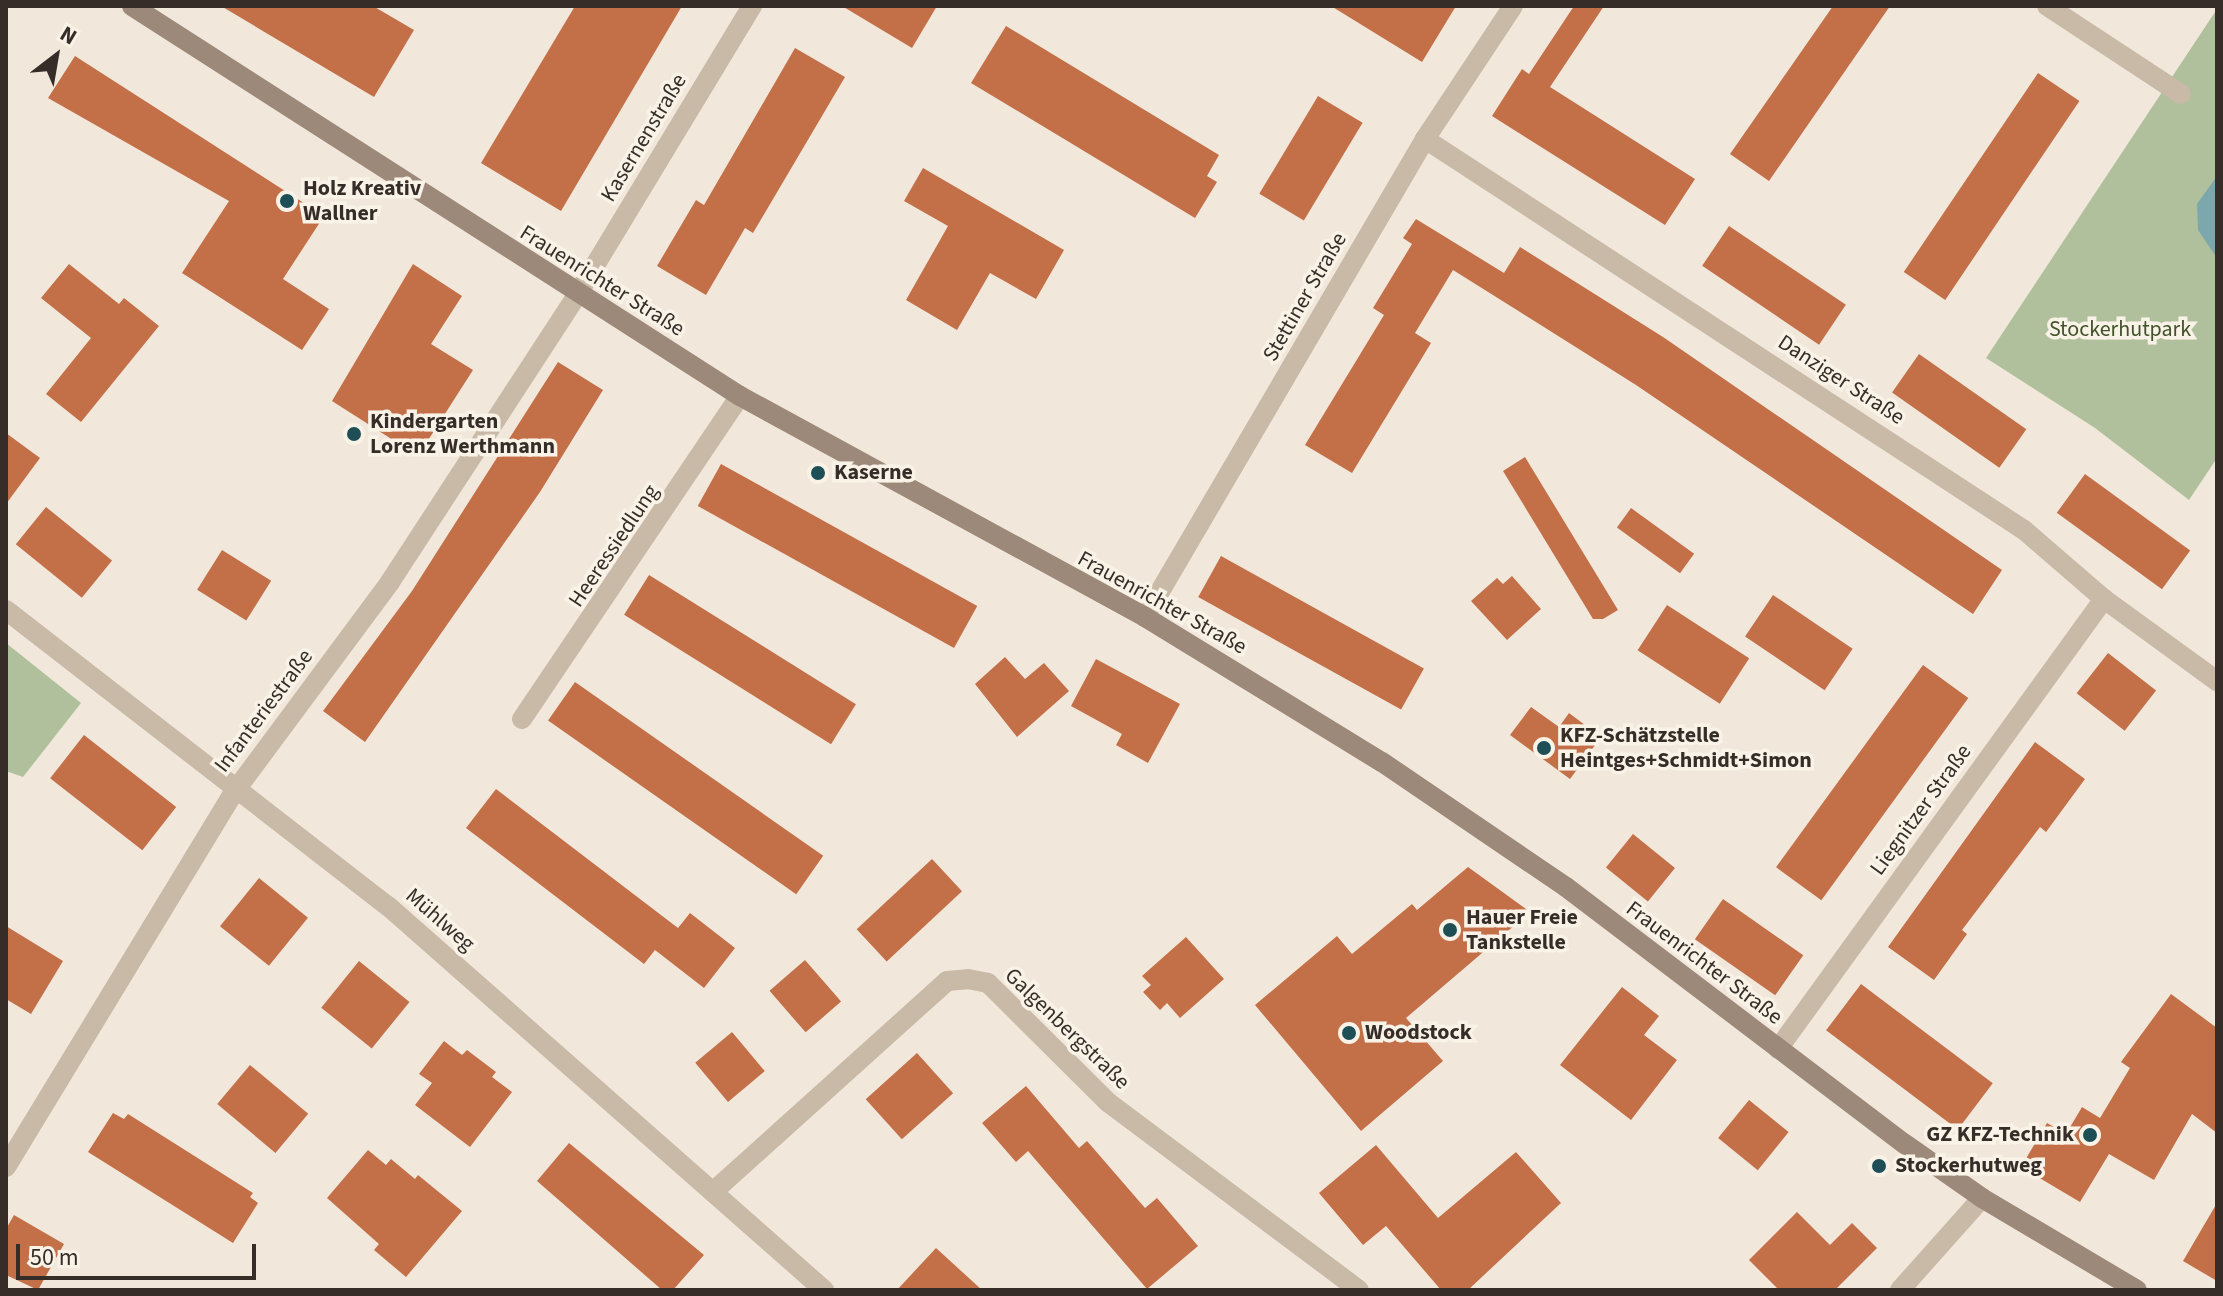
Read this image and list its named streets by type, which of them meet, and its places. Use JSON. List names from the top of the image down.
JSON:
{
  "streets": {
    "main road": ["Frauenrichter Straße"],
    "street": [
      "Kasernenstraße",
      "Stettiner Straße",
      "Danziger Straße",
      "Heeressiedlung",
      "Infanteriestraße",
      "Liegnitzer Straße",
      "Mühlweg",
      "Galgenbergstraße"
    ]
  },
  "crossings": [
    ["Kasernenstraße", "Frauenrichter Straße"],
    ["Kasernenstraße", "Infanteriestraße"],
    ["Frauenrichter Straße", "Stettiner Straße"],
    ["Frauenrichter Straße", "Heeressiedlung"],
    ["Frauenrichter Straße", "Infanteriestraße"],
    ["Frauenrichter Straße", "Liegnitzer Straße"],
    ["Stettiner Straße", "Danziger Straße"],
    ["Danziger Straße", "Liegnitzer Straße"],
    ["Infanteriestraße", "Mühlweg"],
    ["Mühlweg", "Galgenbergstraße"]
  ],
  "parks": ["Stockerhutpark"],
  "places": [
    "Holz Kreativ Wallner",
    "Kindergarten Lorenz Werthmann",
    "Kaserne",
    "KFZ-Schätzstelle Heintges+Schmidt+Simon",
    "Hauer Freie Tankstelle",
    "Woodstock",
    "GZ KFZ-Technik",
    "Stockerhutweg"
  ],
  "scale_bar": "50 m",
  "north": "top right"
}
